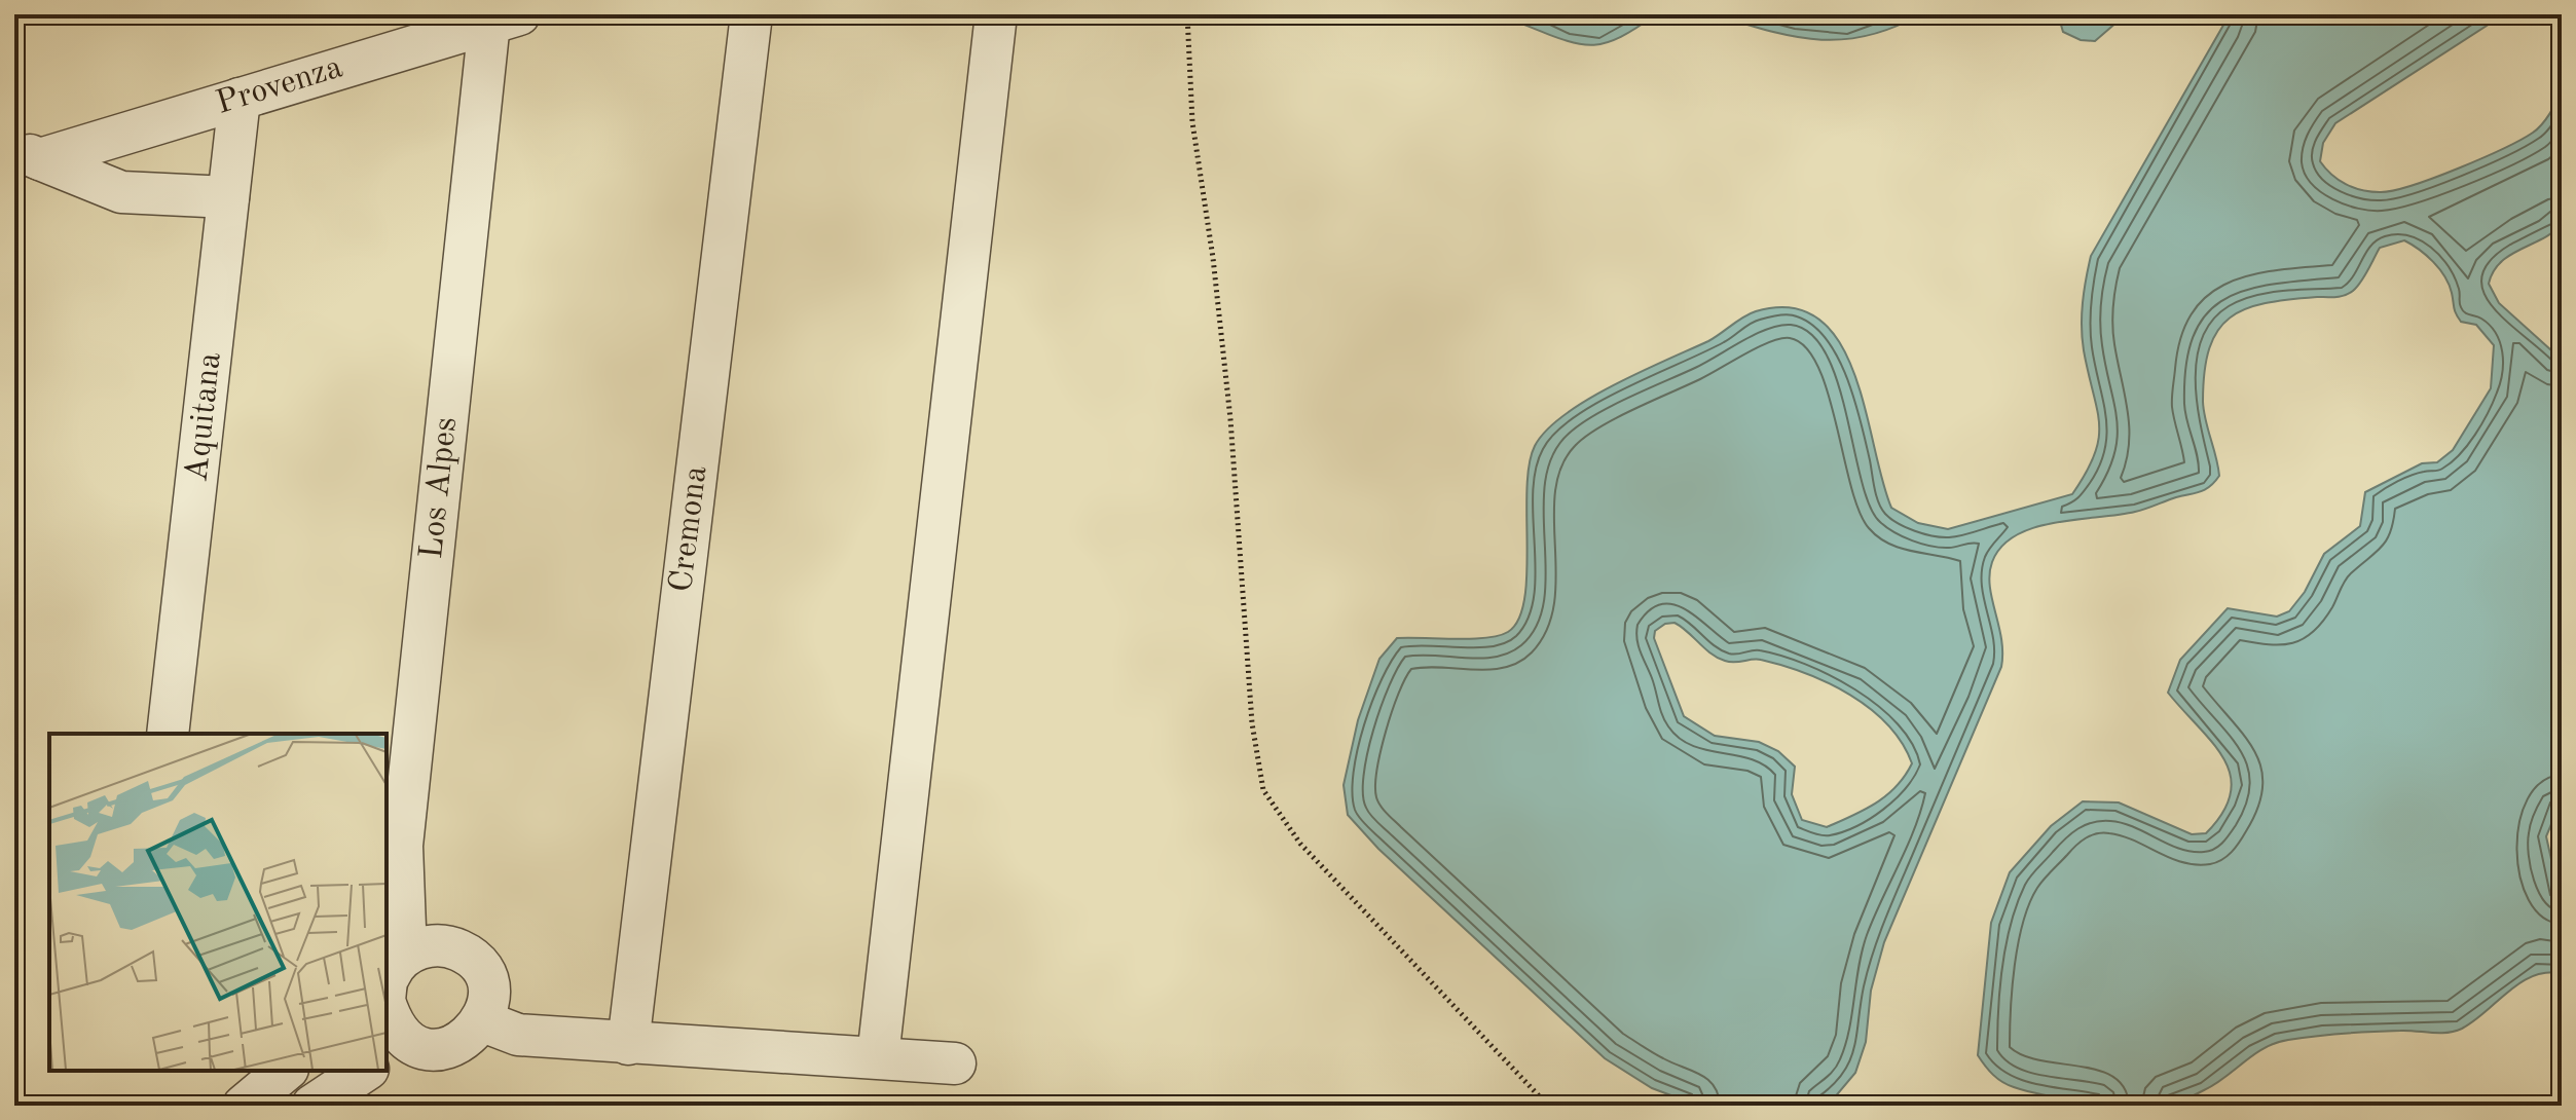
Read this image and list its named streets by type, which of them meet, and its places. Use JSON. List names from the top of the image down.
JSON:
{
  "streets": {
    "street": [
      "Provenza",
      "Aquitana",
      "Los Alpes",
      "Cremona"
    ]
  },
  "crossings": [
    ["Provenza", "Aquitana"],
    ["Provenza", "Los Alpes"]
  ]
}
